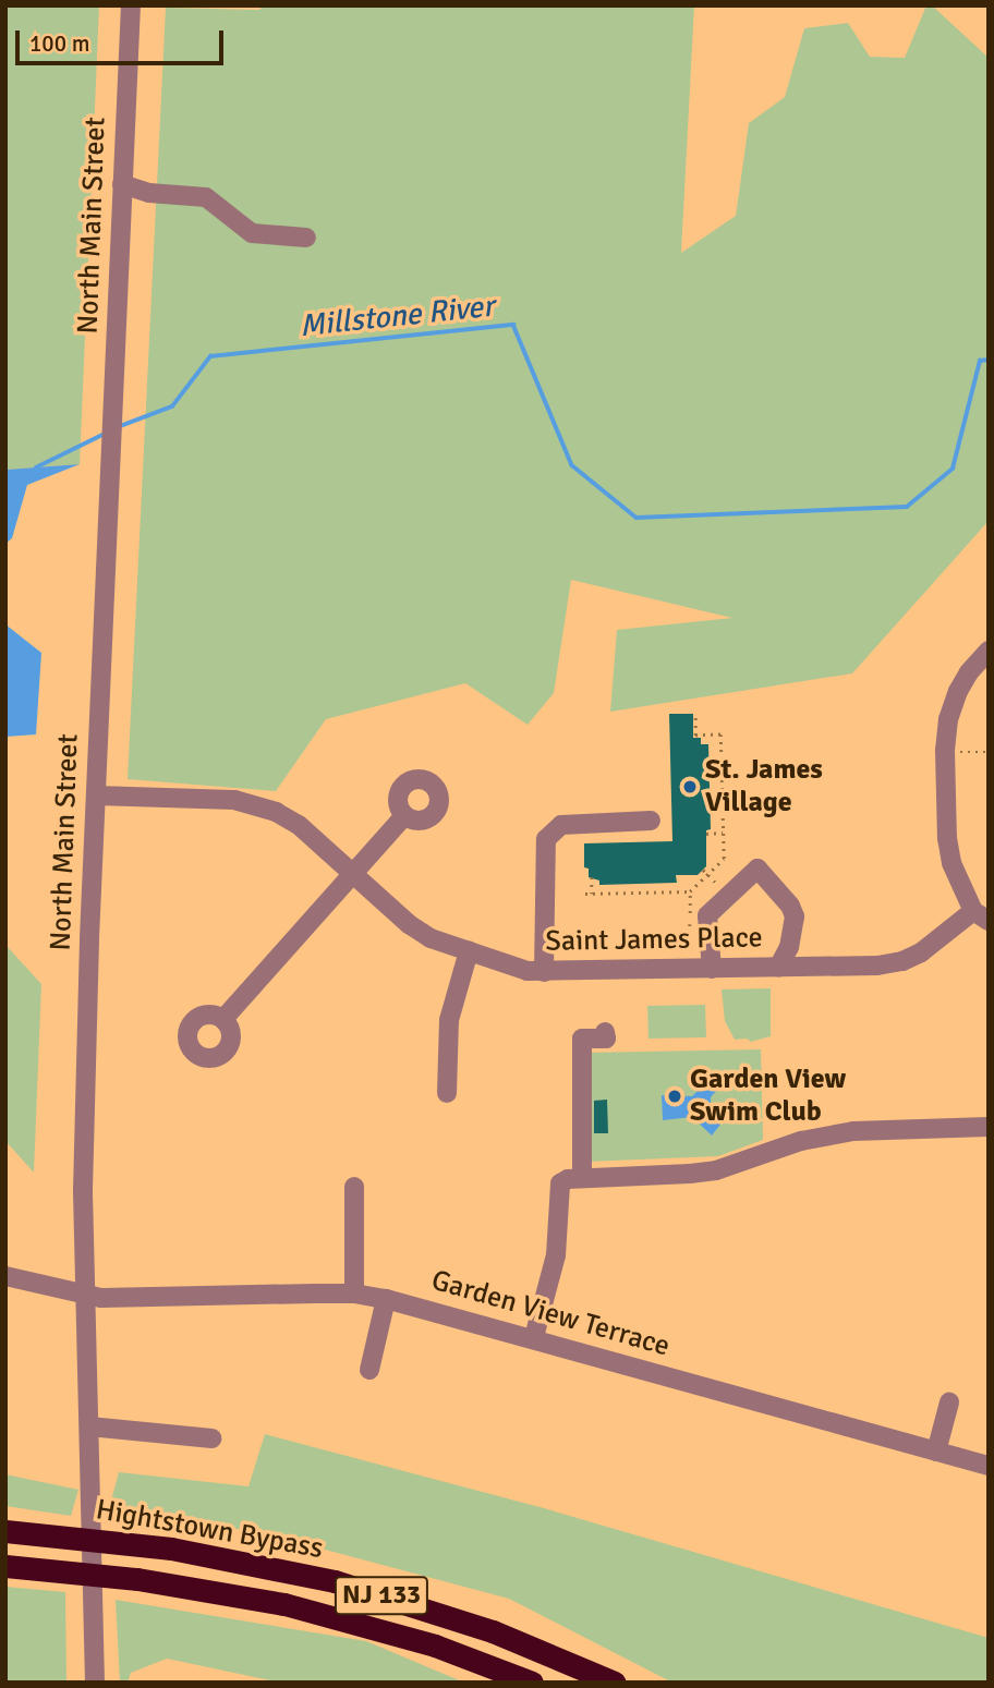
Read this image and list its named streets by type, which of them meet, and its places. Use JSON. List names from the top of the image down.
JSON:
{
  "streets": {
    "highway": ["Hightstown Bypass", "NJ 133"],
    "street": ["North Main Street", "Saint James Place", "Garden View Terrace"]
  },
  "crossings": [
    ["North Main Street", "Saint James Place"],
    ["North Main Street", "Garden View Terrace"]
  ],
  "water": ["Millstone River"],
  "places": ["St. James Village", "Garden View Swim Club"],
  "scale_bar": "100 m"
}
